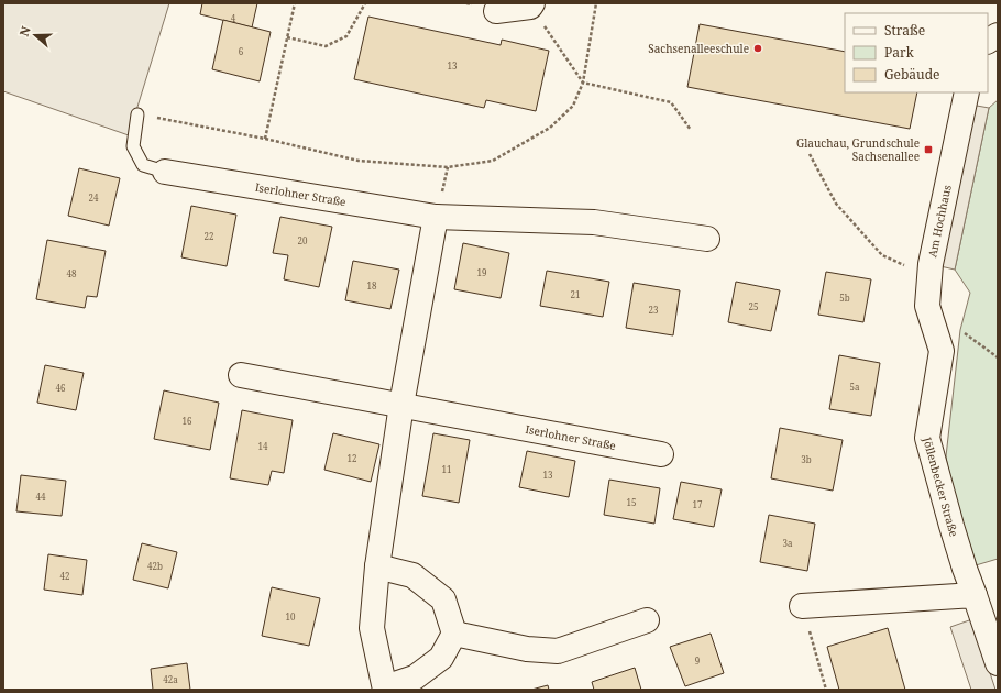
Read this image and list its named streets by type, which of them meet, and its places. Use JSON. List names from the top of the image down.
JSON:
{
  "streets": {
    "street": ["Iserlohner Straße", "Am Hochhaus", "Jöllenbecker Straße"]
  },
  "crossings": [
    ["Am Hochhaus", "Jöllenbecker Straße"]
  ],
  "places": {
    "other": ["Sachsenalleeschule"],
    "transit": ["Glauchau, Grundschule Sachsenallee"]
  },
  "house_numbers": [
    "4",
    "6",
    "13",
    "24",
    "22",
    "20",
    "19",
    "48",
    "18",
    "21",
    "5b",
    "25",
    "23",
    "5a",
    "46",
    "16",
    "14",
    "12",
    "3b",
    "11",
    "13",
    "44",
    "15",
    "17",
    "3a",
    "42b",
    "42",
    "10",
    "9",
    "42a"
  ],
  "legend": ["Straße", "Park", "Gebäude"],
  "north": "left"
}
